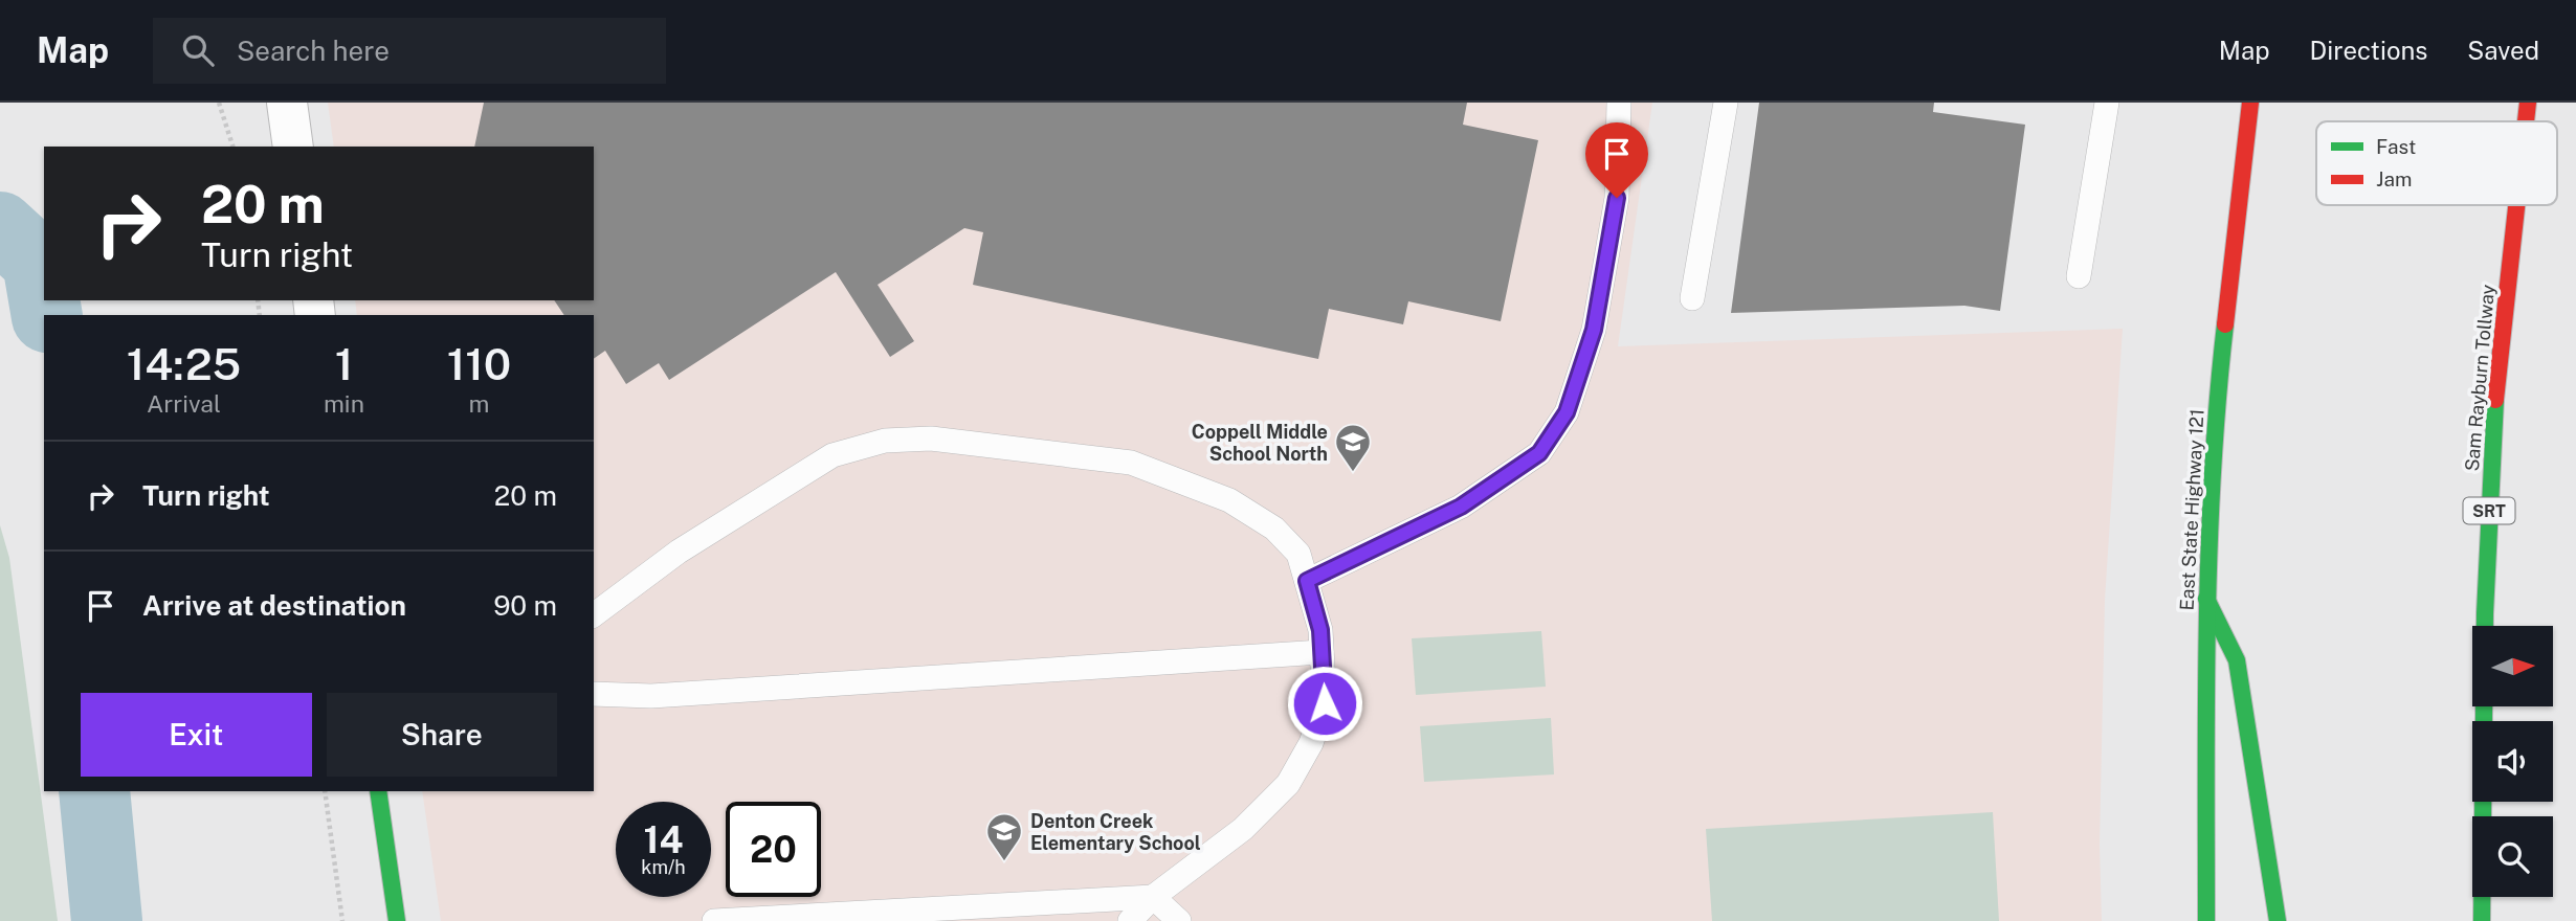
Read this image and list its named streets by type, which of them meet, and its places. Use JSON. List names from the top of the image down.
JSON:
{
  "streets": {
    "main road": ["Sam Rayburn Tollway", "East State Highway 121", "SRT"]
  },
  "places": {
    "school or university": ["Coppell Middle School North", "Denton Creek Elementary School"]
  },
  "legend": ["Fast", "Jam"],
  "north": "right",
  "page": {
    "header": "Map",
    "search": "Search here",
    "nav": ["Map", "Directions", "Saved"],
    "turn": ["20 m", "Turn right"],
    "eta": [
      "14:25",
      "Arrival",
      "1",
      "min",
      "110",
      "m"
    ],
    "list": [
      {
        "name": "Turn right",
        "value": "20 m"
      },
      {
        "name": "Arrive at destination",
        "value": "90 m"
      }
    ],
    "buttons": ["Exit", "Share"],
    "speed": "14 km/h",
    "limit": "20"
  }
}
